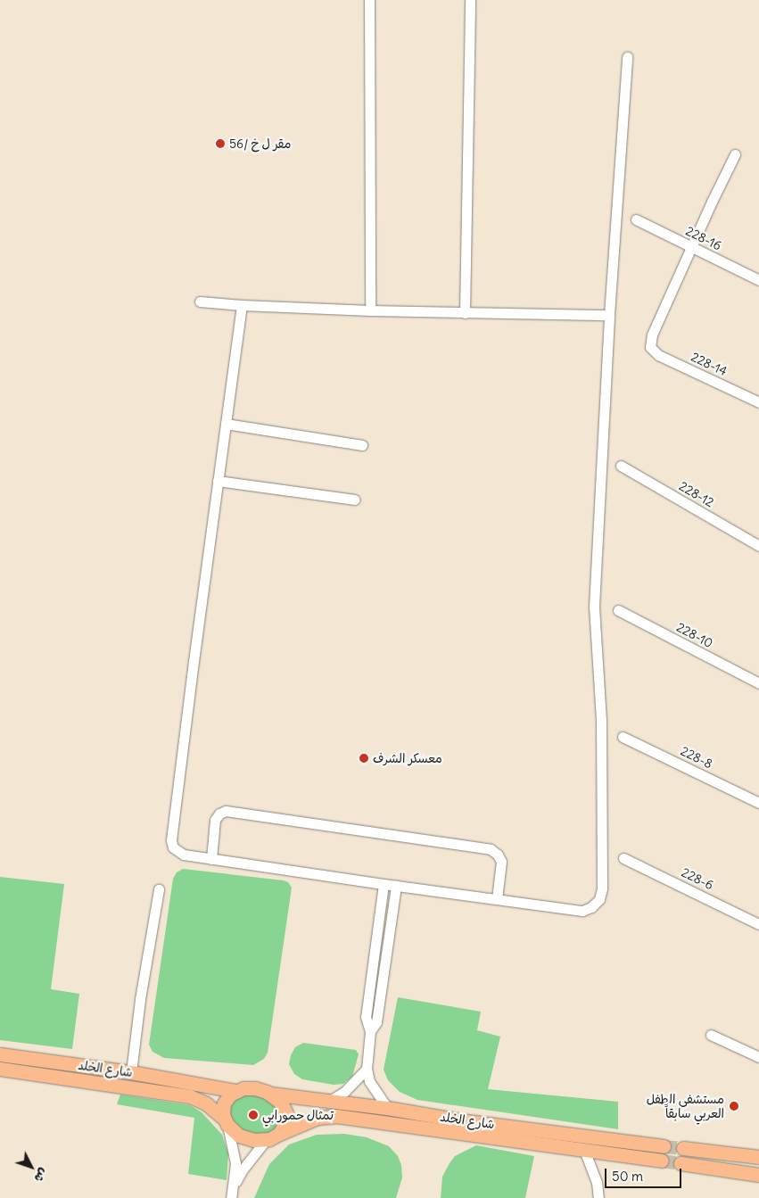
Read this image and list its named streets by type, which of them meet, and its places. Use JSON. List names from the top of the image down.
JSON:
{
  "streets": {
    "main road": ["شارع الخلد"],
    "street": [
      "228-16",
      "228-14",
      "228-12",
      "228-10",
      "228-8",
      "228-6"
    ]
  },
  "crossings": [
    ["228-16", "228-14"]
  ],
  "places": [
    "مقر ل خ /56",
    "معسكر الشرف",
    "مستشفى الطفل العربي سابقاً",
    "تمثال حمورابي"
  ],
  "scale_bar": "50 m",
  "north": "bottom right"
}
